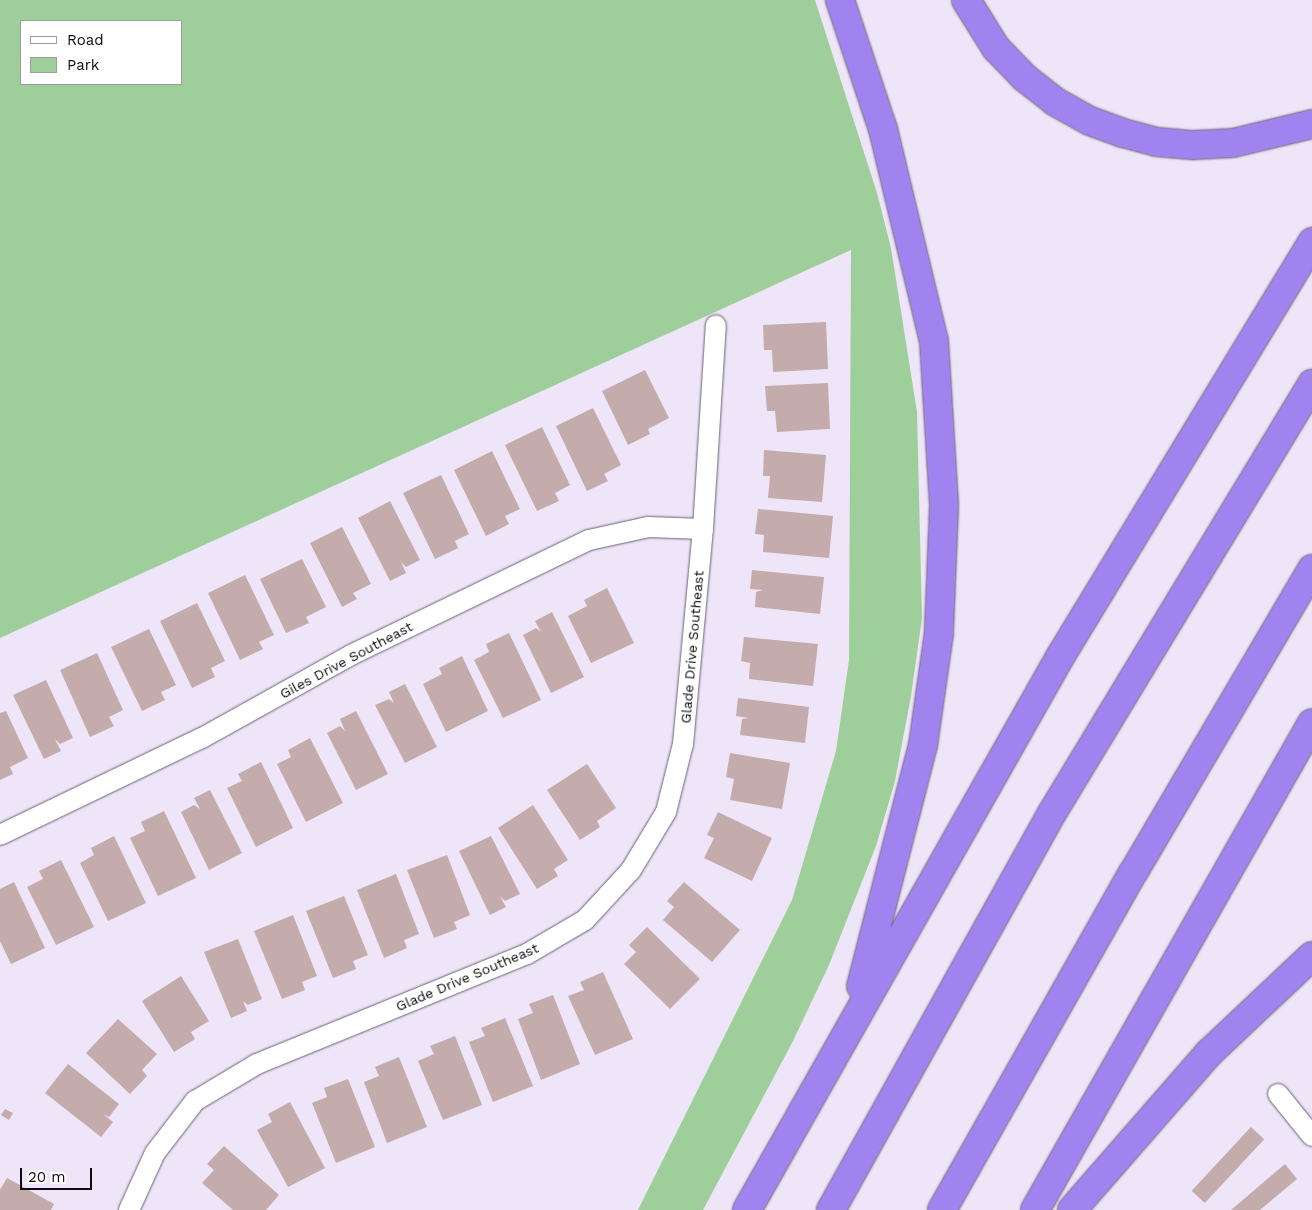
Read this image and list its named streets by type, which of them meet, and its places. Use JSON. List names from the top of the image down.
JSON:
{
  "streets": {
    "street": ["Glade Drive Southeast", "Giles Drive Southeast"]
  },
  "crossings": [
    ["Glade Drive Southeast", "Giles Drive Southeast"]
  ],
  "legend": ["Road", "Park"],
  "scale_bar": "20 m"
}
